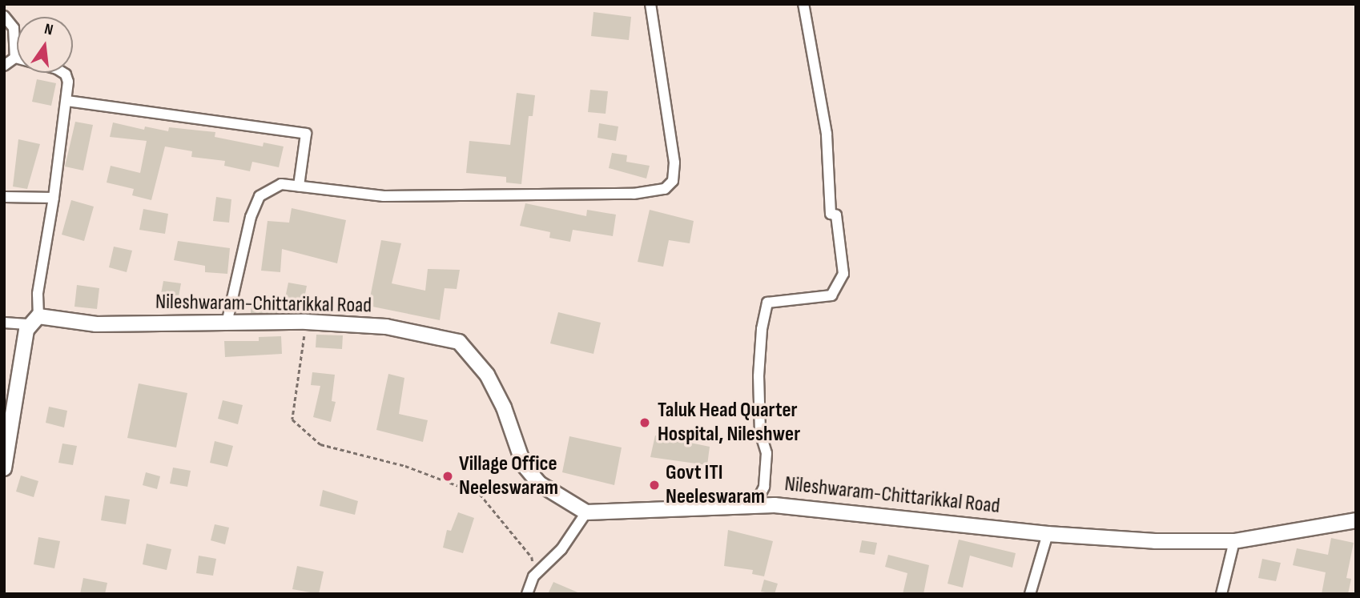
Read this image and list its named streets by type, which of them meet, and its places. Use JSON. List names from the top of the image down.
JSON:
{
  "streets": {
    "main road": ["Nileshwaram-Chittarikkal Road"]
  },
  "places": ["Taluk Head Quarter Hospital, Nileshwer", "Village Office Neeleswaram", "Govt ITI Neeleswaram"],
  "north": "top"
}
